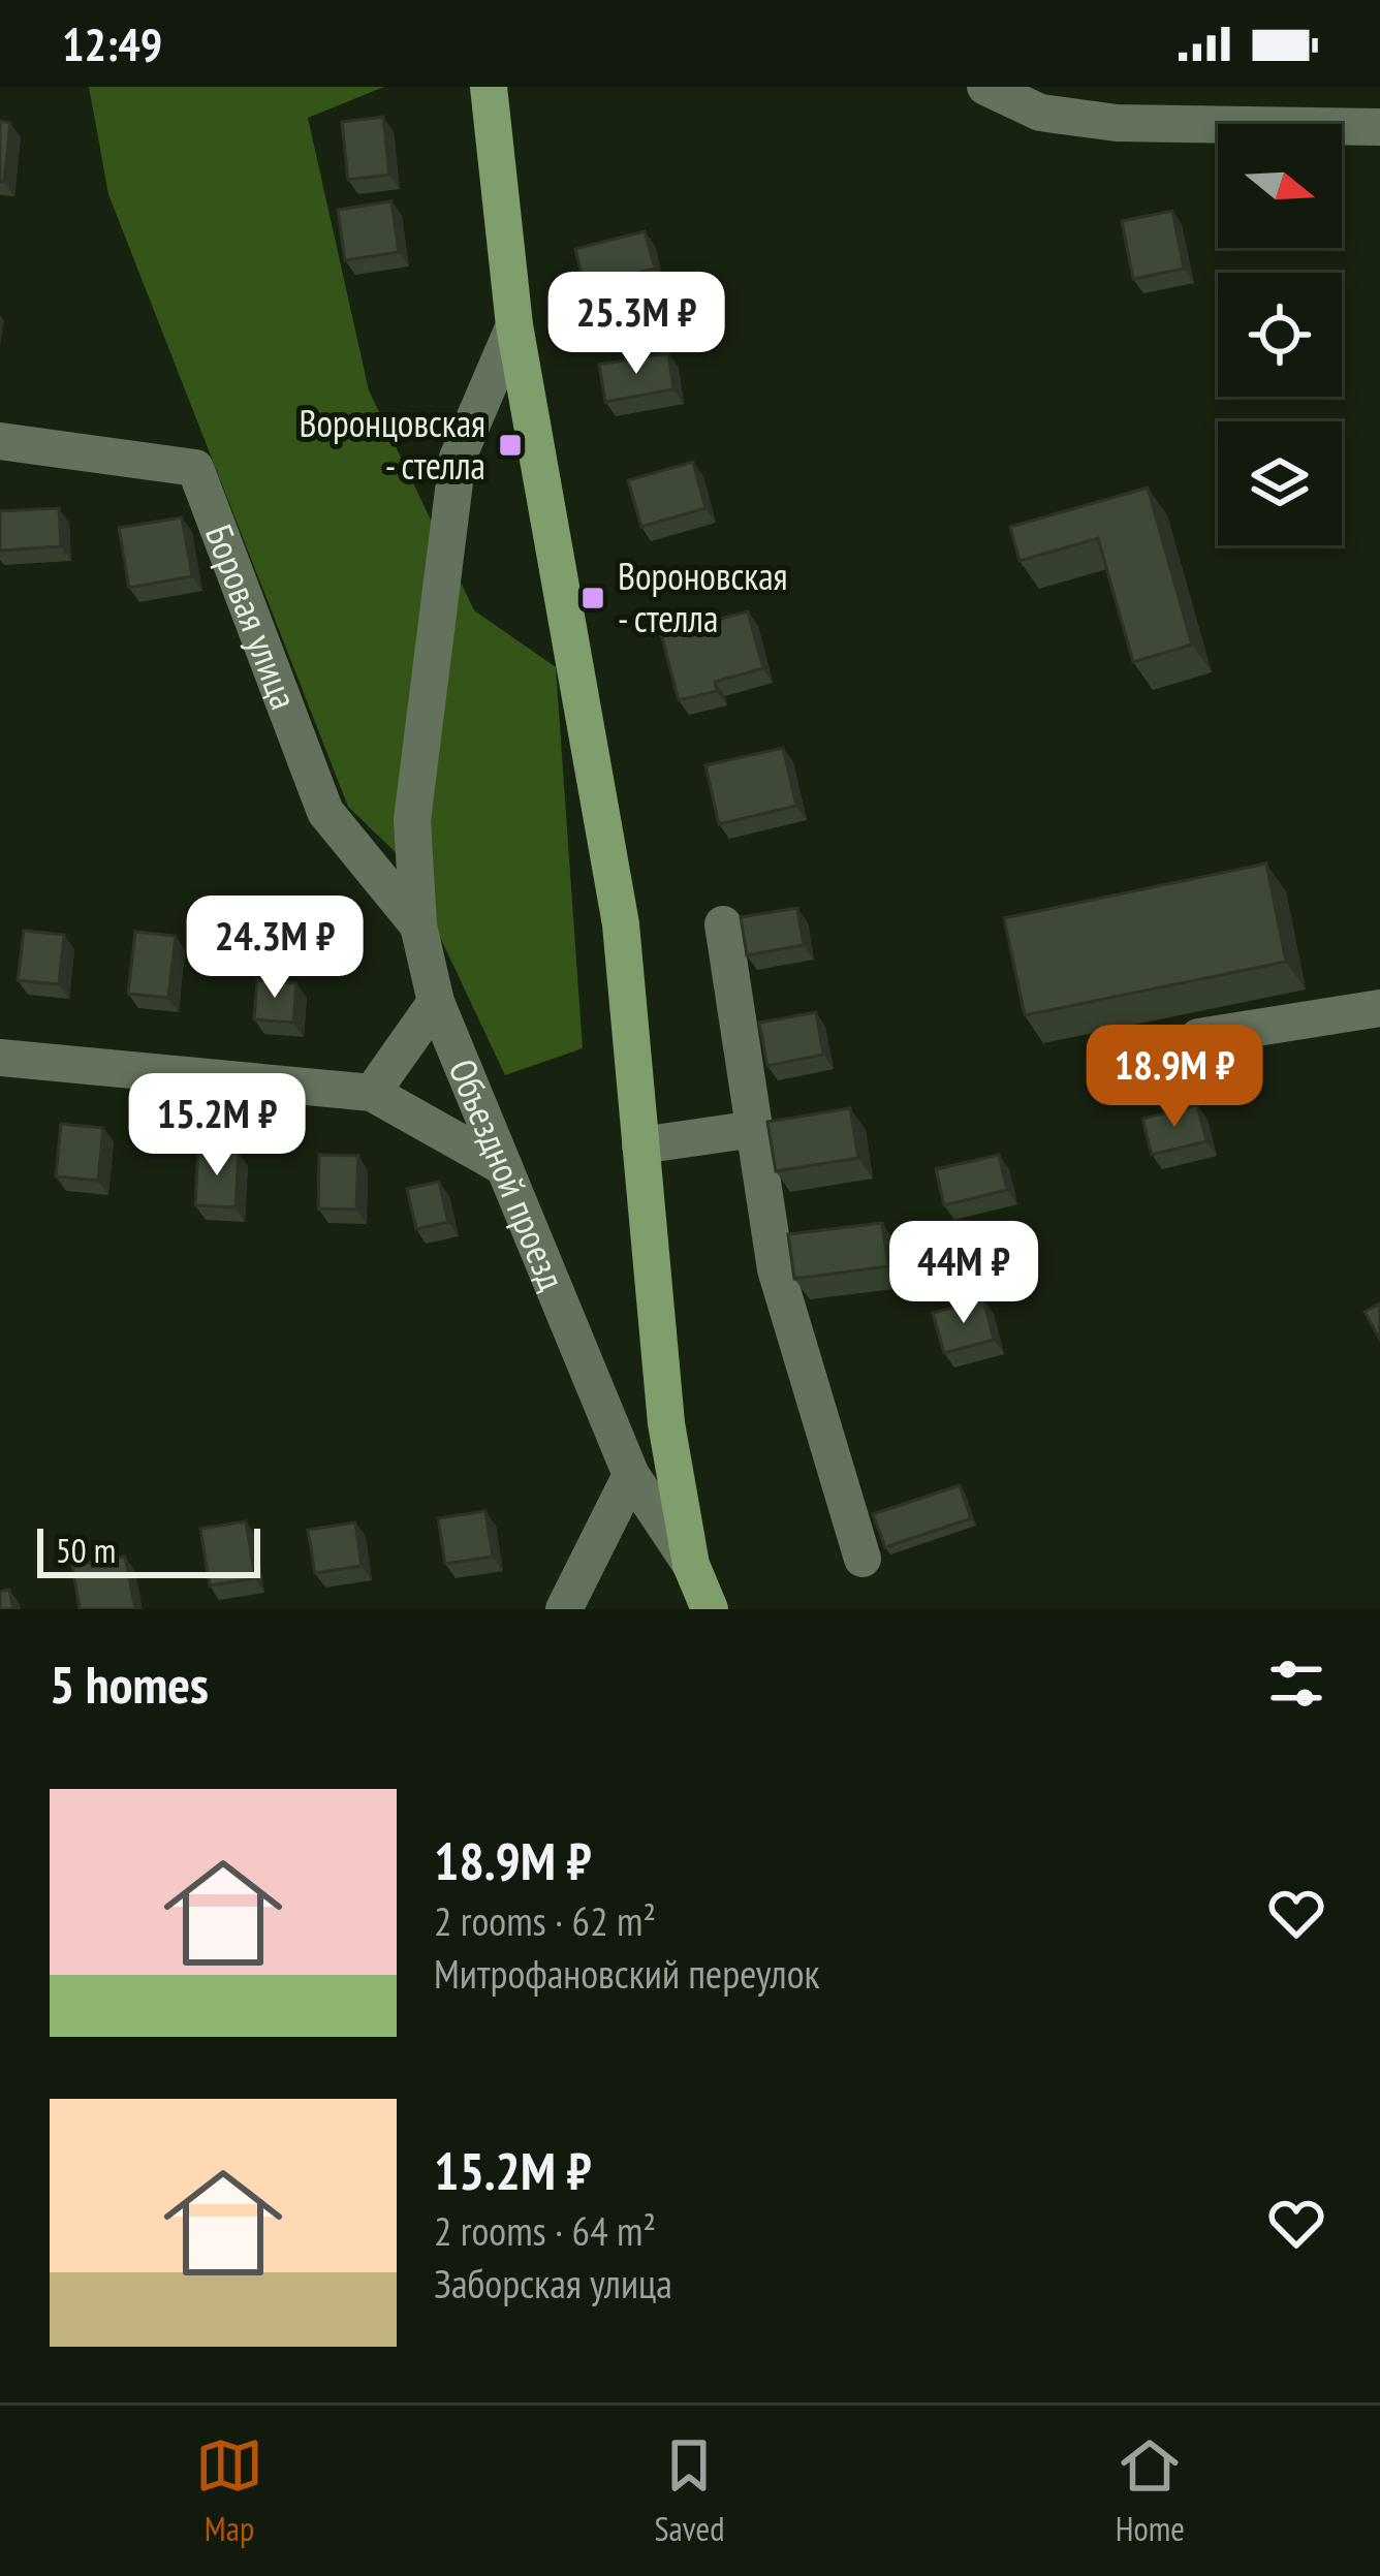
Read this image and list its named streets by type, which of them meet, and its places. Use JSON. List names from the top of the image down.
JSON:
{
  "streets": {
    "street": ["Боровая улица", "Объездной проезд"]
  },
  "crossings": [
    ["Боровая улица", "Объездной проезд"]
  ],
  "places": {
    "transit": ["Воронцовская - стелла", "Вороновская - стелла"]
  },
  "scale_bar": "50 m",
  "north": "right",
  "page": {
    "status": "12:49",
    "price": [
      "25.3M ₽",
      "24.3M ₽",
      "18.9M ₽",
      "15.2M ₽",
      "44M ₽"
    ],
    "scale": "50 m",
    "heading": "5 homes",
    "list": [
      {
        "name": "18.9M ₽",
        "note": "2 rooms · 62 m² · Митрофановский переулок"
      },
      {
        "name": "15.2M ₽",
        "note": "2 rooms · 64 m² · Заборская улица"
      }
    ],
    "tabs": ["Map", "Saved", "Home"]
  }
}
